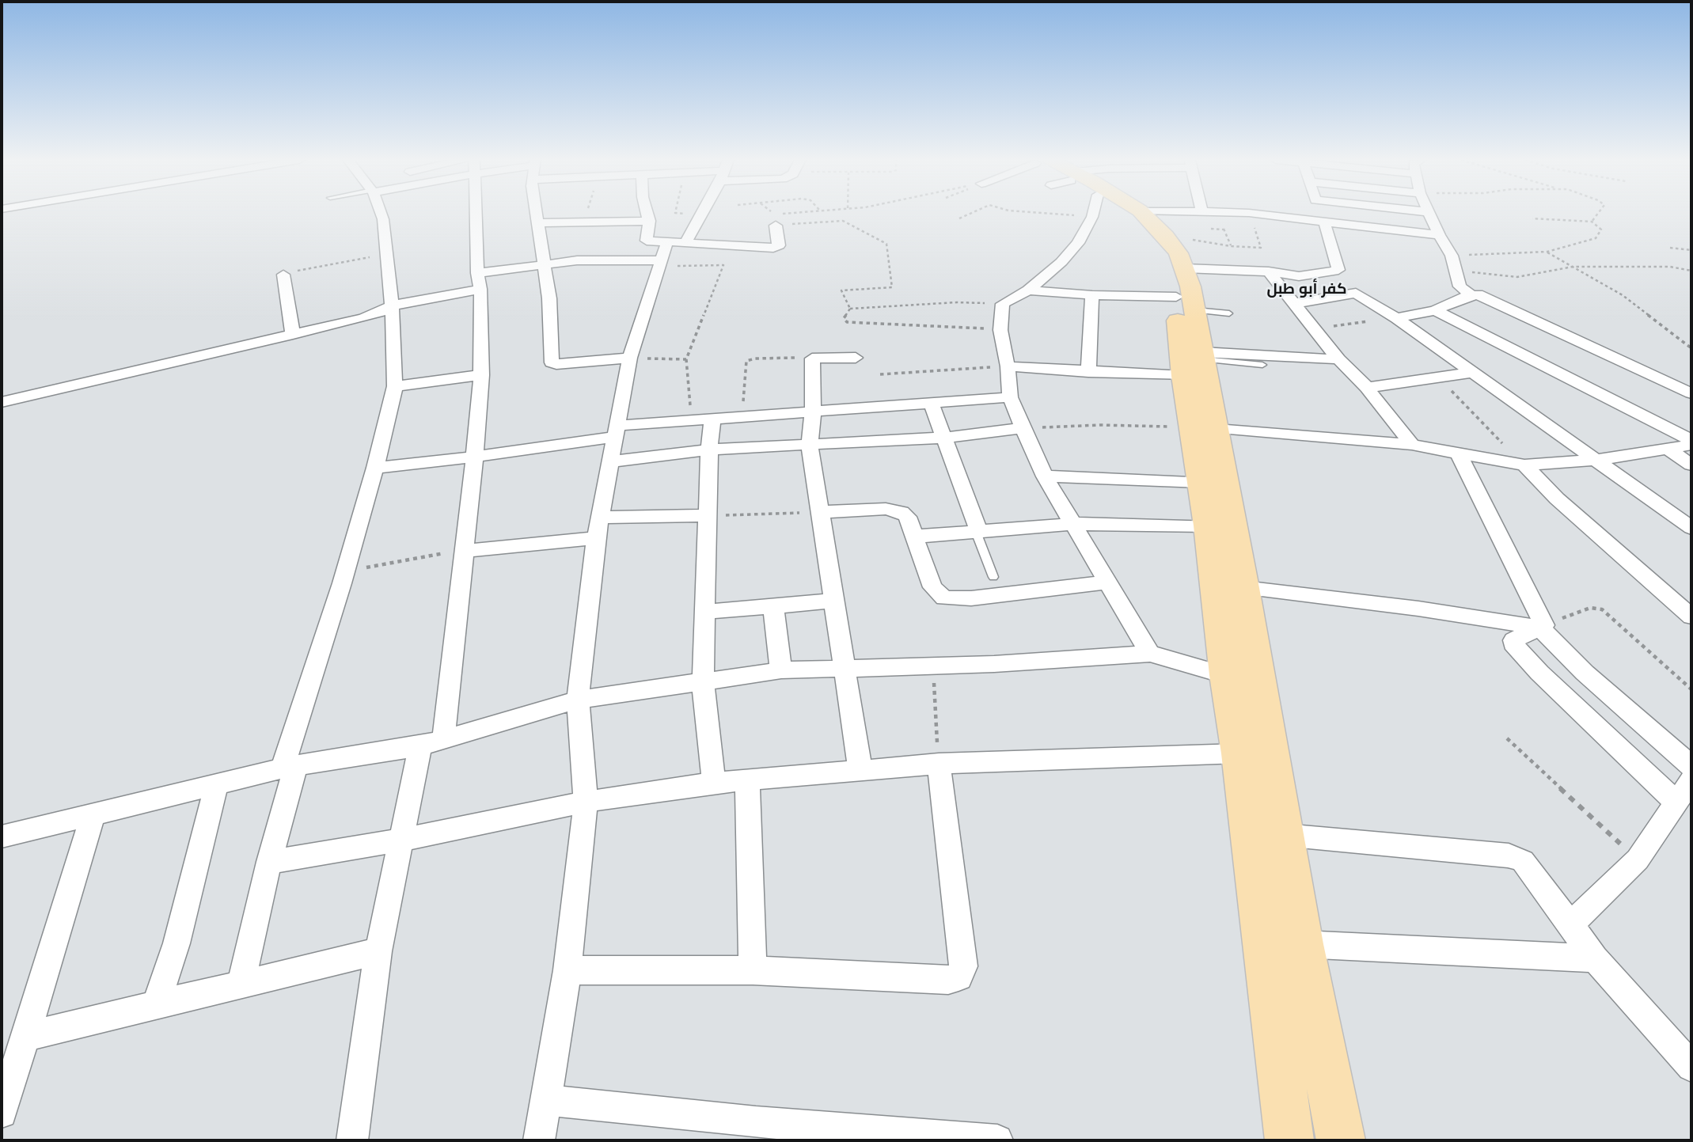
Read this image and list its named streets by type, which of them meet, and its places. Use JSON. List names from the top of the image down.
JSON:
{
  "districts": ["كفر أبو طبل"]
}
